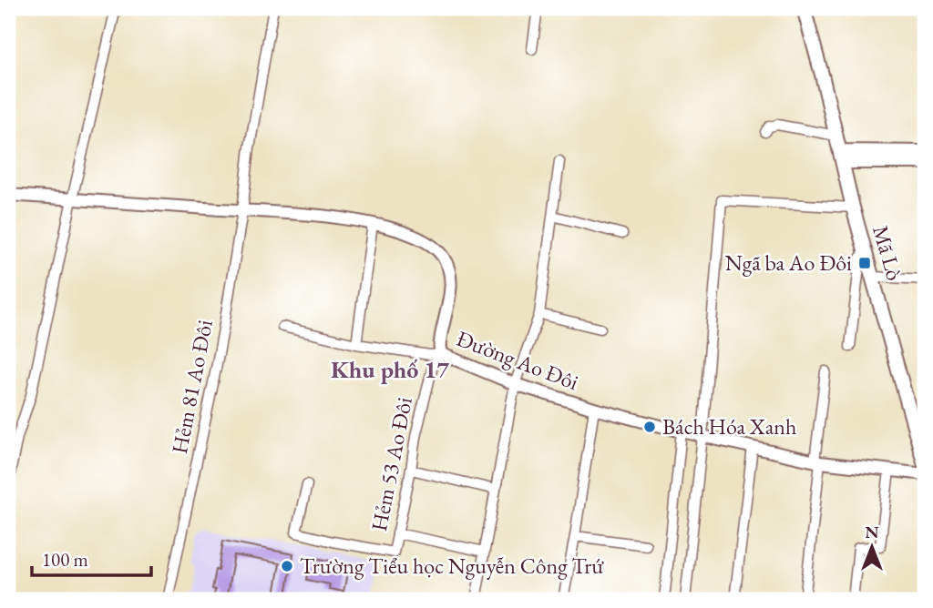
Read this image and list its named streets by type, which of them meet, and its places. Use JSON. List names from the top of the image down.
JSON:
{
  "streets": {
    "main road": ["Mã Lò"],
    "street": ["Đường Ao Đôi", "Hẻm 81 Ao Đôi", "Hẻm 53 Ao Đôi"]
  },
  "crossings": [
    ["Đường Ao Đôi", "Hẻm 81 Ao Đôi"],
    ["Đường Ao Đôi", "Hẻm 53 Ao Đôi"]
  ],
  "districts": ["Khu phố 17"],
  "places": {
    "transit": ["Ngã ba Ao Đôi"],
    "other": ["Bách Hóa Xanh", "Trường Tiểu học Nguyễn Công Trứ"]
  },
  "scale_bar": "100 m",
  "north": "top"
}
